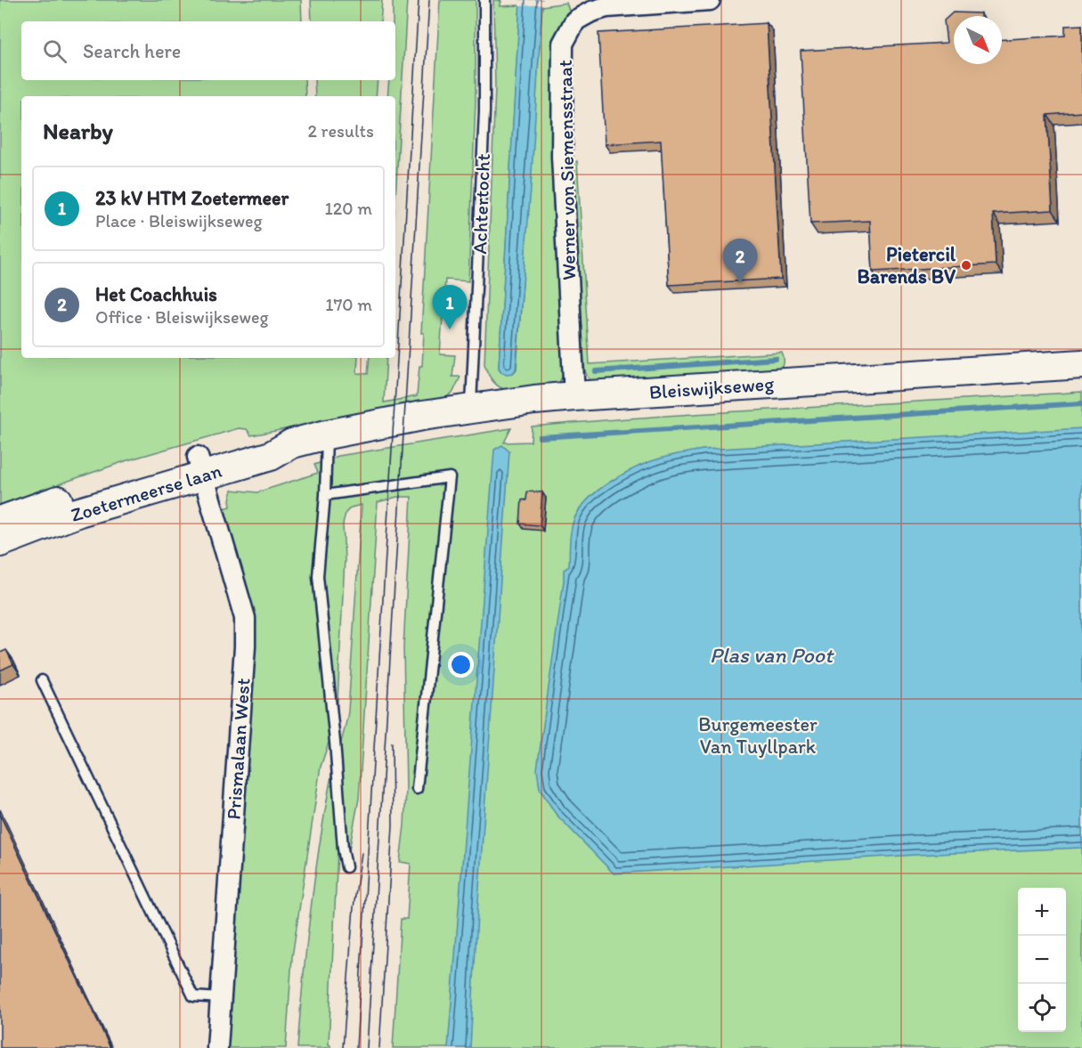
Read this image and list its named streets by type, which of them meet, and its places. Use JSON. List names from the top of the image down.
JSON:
{
  "streets": {
    "street": [
      "Werner von Siemensstraat",
      "Bleiswijkseweg",
      "Zoetermeerse laan",
      "Prismalaan West"
    ],
    "lane": ["Achtertocht"]
  },
  "crossings": [
    ["Werner von Siemensstraat", "Bleiswijkseweg"],
    ["Achtertocht", "Bleiswijkseweg"],
    ["Bleiswijkseweg", "Zoetermeerse laan"],
    ["Zoetermeerse laan", "Prismalaan West"]
  ],
  "water": ["Plas van Poot"],
  "parks": ["Burgemeester Van Tuyllpark"],
  "places": ["Pietercil Barends BV"],
  "north": "bottom right",
  "page": {
    "search": "Search here",
    "heading": ["Nearby", "2 results"],
    "list": [
      {
        "mark": "1",
        "name": "23 kV HTM Zoetermeer",
        "note": "Place · Bleiswijkseweg",
        "value": "120 m"
      },
      {
        "mark": "2",
        "name": "Het Coachhuis",
        "note": "Office · Bleiswijkseweg",
        "value": "170 m"
      }
    ],
    "pins": ["2", "1"],
    "map_buttons": ["+", "−"]
  }
}
